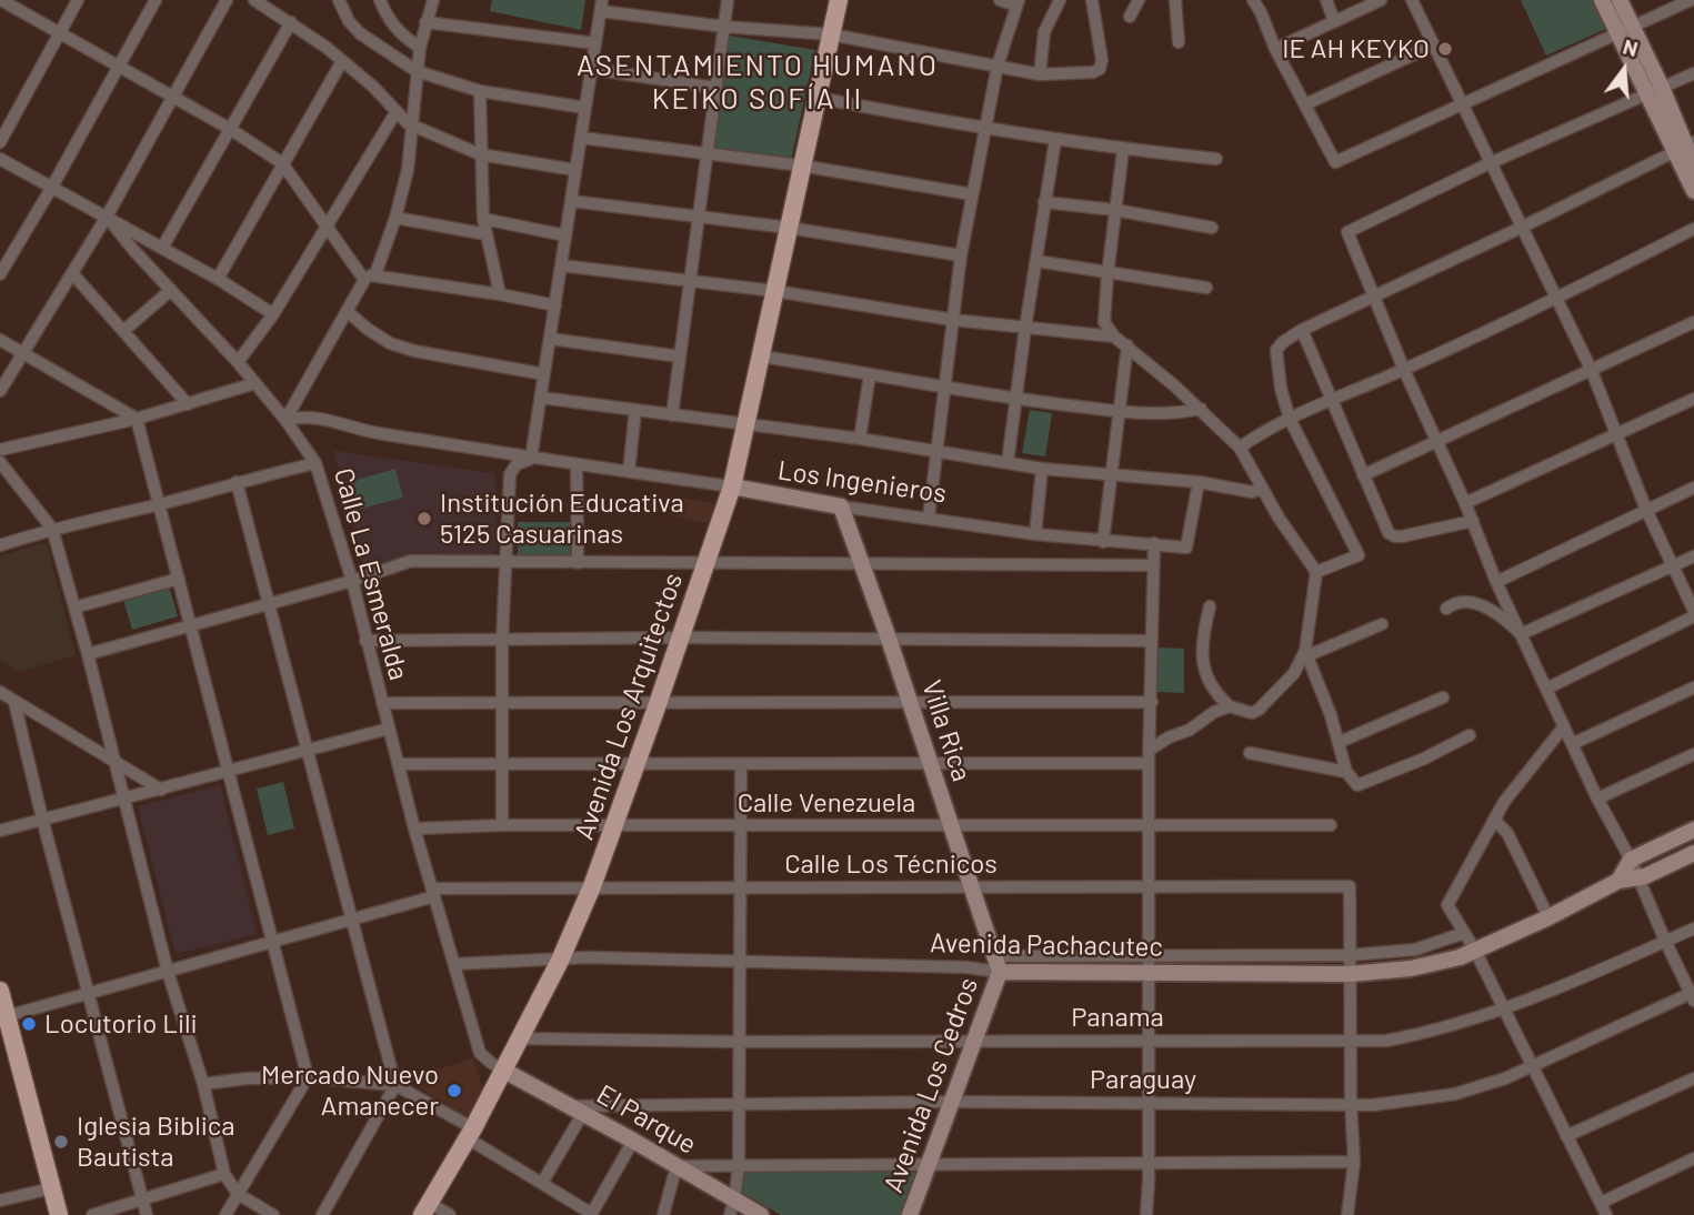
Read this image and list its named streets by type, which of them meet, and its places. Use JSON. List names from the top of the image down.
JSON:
{
  "streets": {
    "main road": [
      "Los Ingenieros",
      "Avenida Los Arquitectos",
      "Villa Rica",
      "Avenida Pachacutec",
      "Avenida Los Cedros",
      "El Parque"
    ],
    "street": [
      "Calle La Esmeralda",
      "Calle Venezuela",
      "Calle Los Técnicos",
      "Panama",
      "Paraguay"
    ]
  },
  "crossings": [
    ["Los Ingenieros", "Calle La Esmeralda"],
    ["Los Ingenieros", "Avenida Los Arquitectos"],
    ["Los Ingenieros", "Villa Rica"],
    ["Calle La Esmeralda", "Avenida Los Arquitectos"],
    ["Calle La Esmeralda", "Calle Venezuela"],
    ["Calle La Esmeralda", "Calle Los Técnicos"],
    ["Calle La Esmeralda", "Avenida Pachacutec"],
    ["Calle La Esmeralda", "El Parque"],
    ["Avenida Los Arquitectos", "Calle Venezuela"],
    ["Avenida Los Arquitectos", "Calle Los Técnicos"],
    ["Avenida Los Arquitectos", "Avenida Pachacutec"],
    ["Avenida Los Arquitectos", "Panama"],
    ["Avenida Los Arquitectos", "El Parque"],
    ["Villa Rica", "Calle Venezuela"],
    ["Villa Rica", "Calle Los Técnicos"],
    ["Villa Rica", "Avenida Pachacutec"],
    ["Villa Rica", "Avenida Los Cedros"],
    ["Calle Los Técnicos", "Avenida Pachacutec"],
    ["Avenida Pachacutec", "Avenida Los Cedros"],
    ["Panama", "Avenida Los Cedros"],
    ["Paraguay", "Avenida Los Cedros"],
    ["Paraguay", "El Parque"]
  ],
  "districts": ["ASENTAMIENTO HUMANO KEIKO SOFÍA II"],
  "places": [
    "IE AH KEYKO",
    "Institución Educativa 5125 Casuarinas",
    "Locutorio Lili",
    "Mercado Nuevo Amanecer",
    "Iglesia Biblica Bautista"
  ],
  "north": "top"
}
